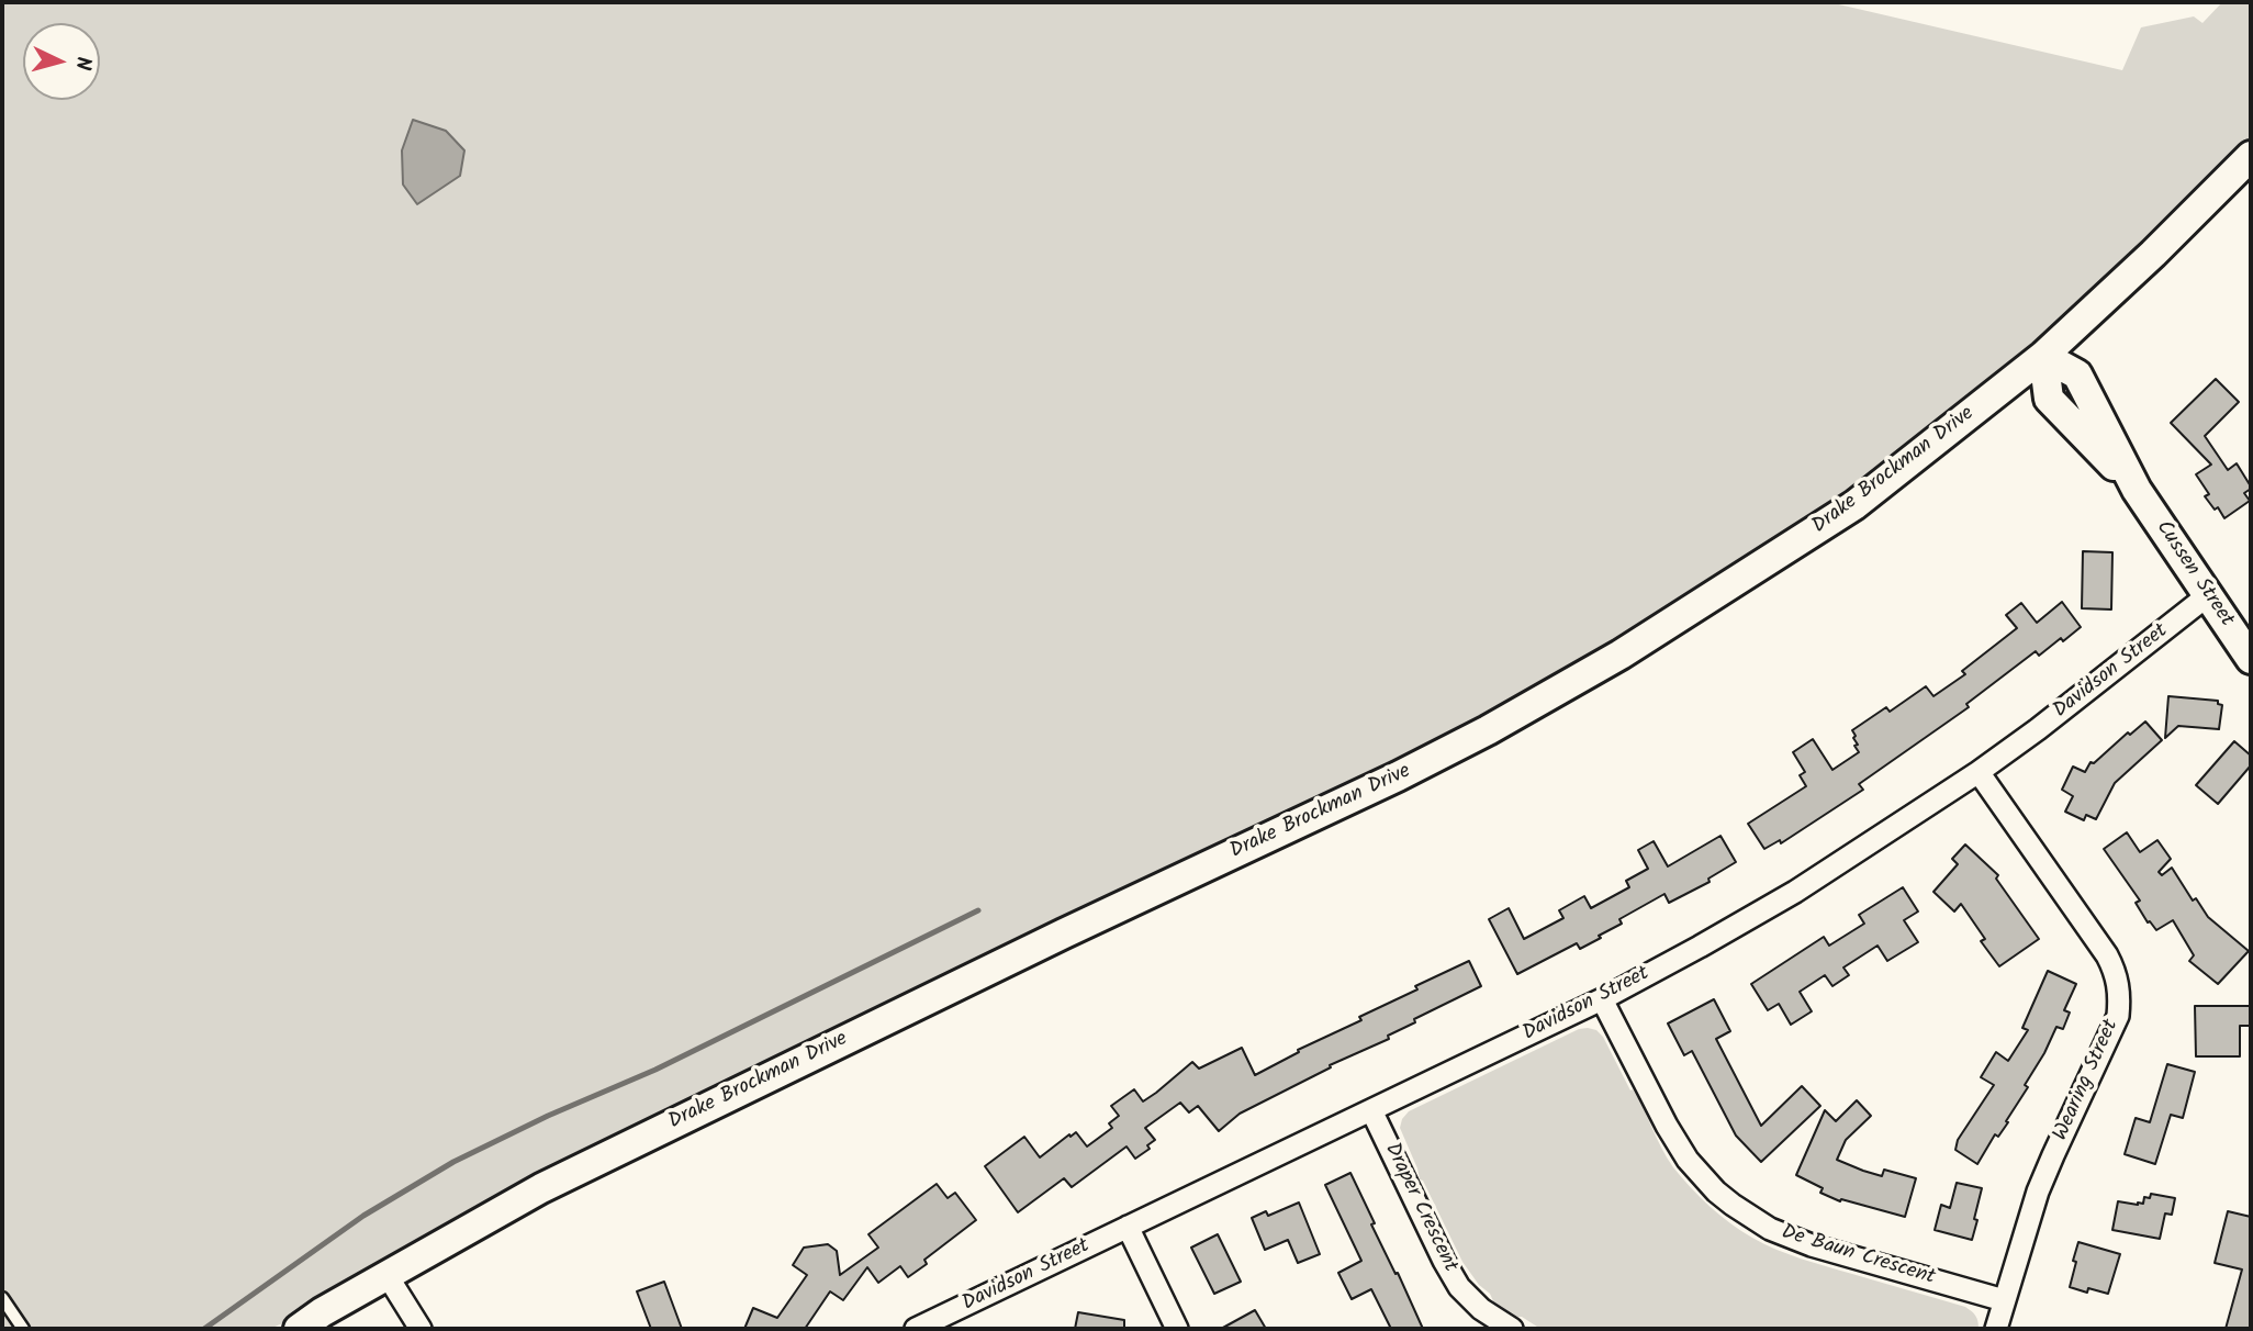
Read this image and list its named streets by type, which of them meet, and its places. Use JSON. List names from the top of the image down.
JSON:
{
  "streets": {
    "main road": ["Drake Brockman Drive", "Cussen Street"],
    "street": [
      "Davidson Street",
      "Wearing Street",
      "Draper Crescent",
      "De Baun Crescent"
    ]
  },
  "crossings": [
    ["Drake Brockman Drive", "Cussen Street"],
    ["Cussen Street", "Davidson Street"],
    ["Davidson Street", "Wearing Street"],
    ["Davidson Street", "Draper Crescent"],
    ["Davidson Street", "De Baun Crescent"],
    ["Wearing Street", "De Baun Crescent"]
  ],
  "north": "right"
}
